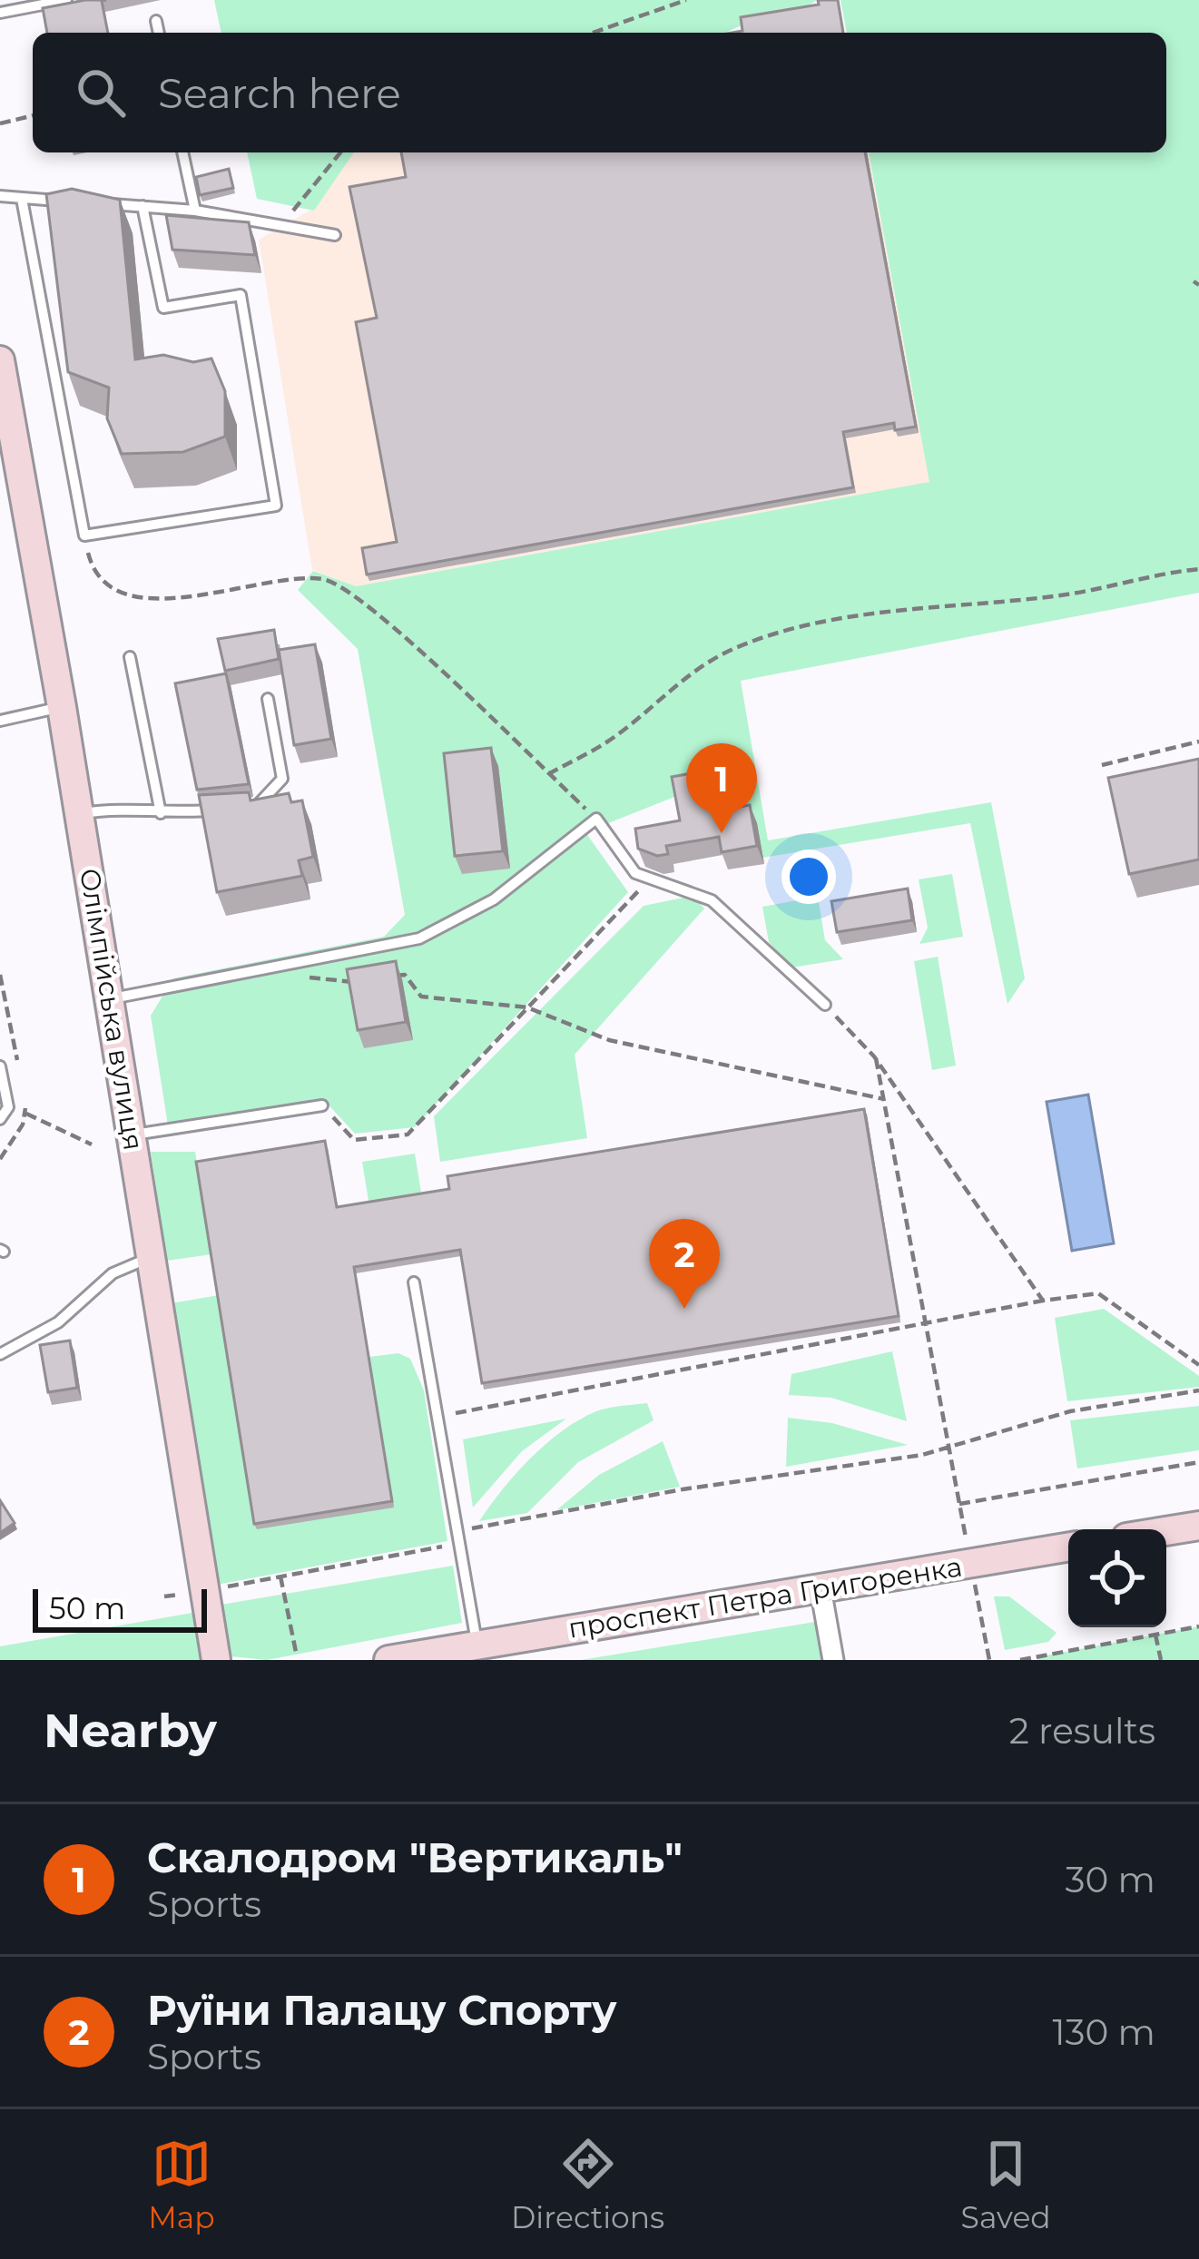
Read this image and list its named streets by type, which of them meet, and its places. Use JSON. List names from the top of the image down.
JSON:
{
  "streets": {
    "street": ["Олімпійська вулиця", "проспект Петра Григоренка"]
  },
  "scale_bar": "50 m",
  "page": {
    "search": "Search here",
    "pins": ["1", "2"],
    "scale": "50 m",
    "heading": ["Nearby", "2 results"],
    "list": [
      {
        "mark": "1",
        "name": "Скалодром \"Вертикаль\"",
        "note": "Sports",
        "value": "30 m"
      },
      {
        "mark": "2",
        "name": "Руїни Палацу Спорту",
        "note": "Sports",
        "value": "130 m"
      }
    ],
    "nav": ["Map", "Directions", "Saved"]
  }
}
